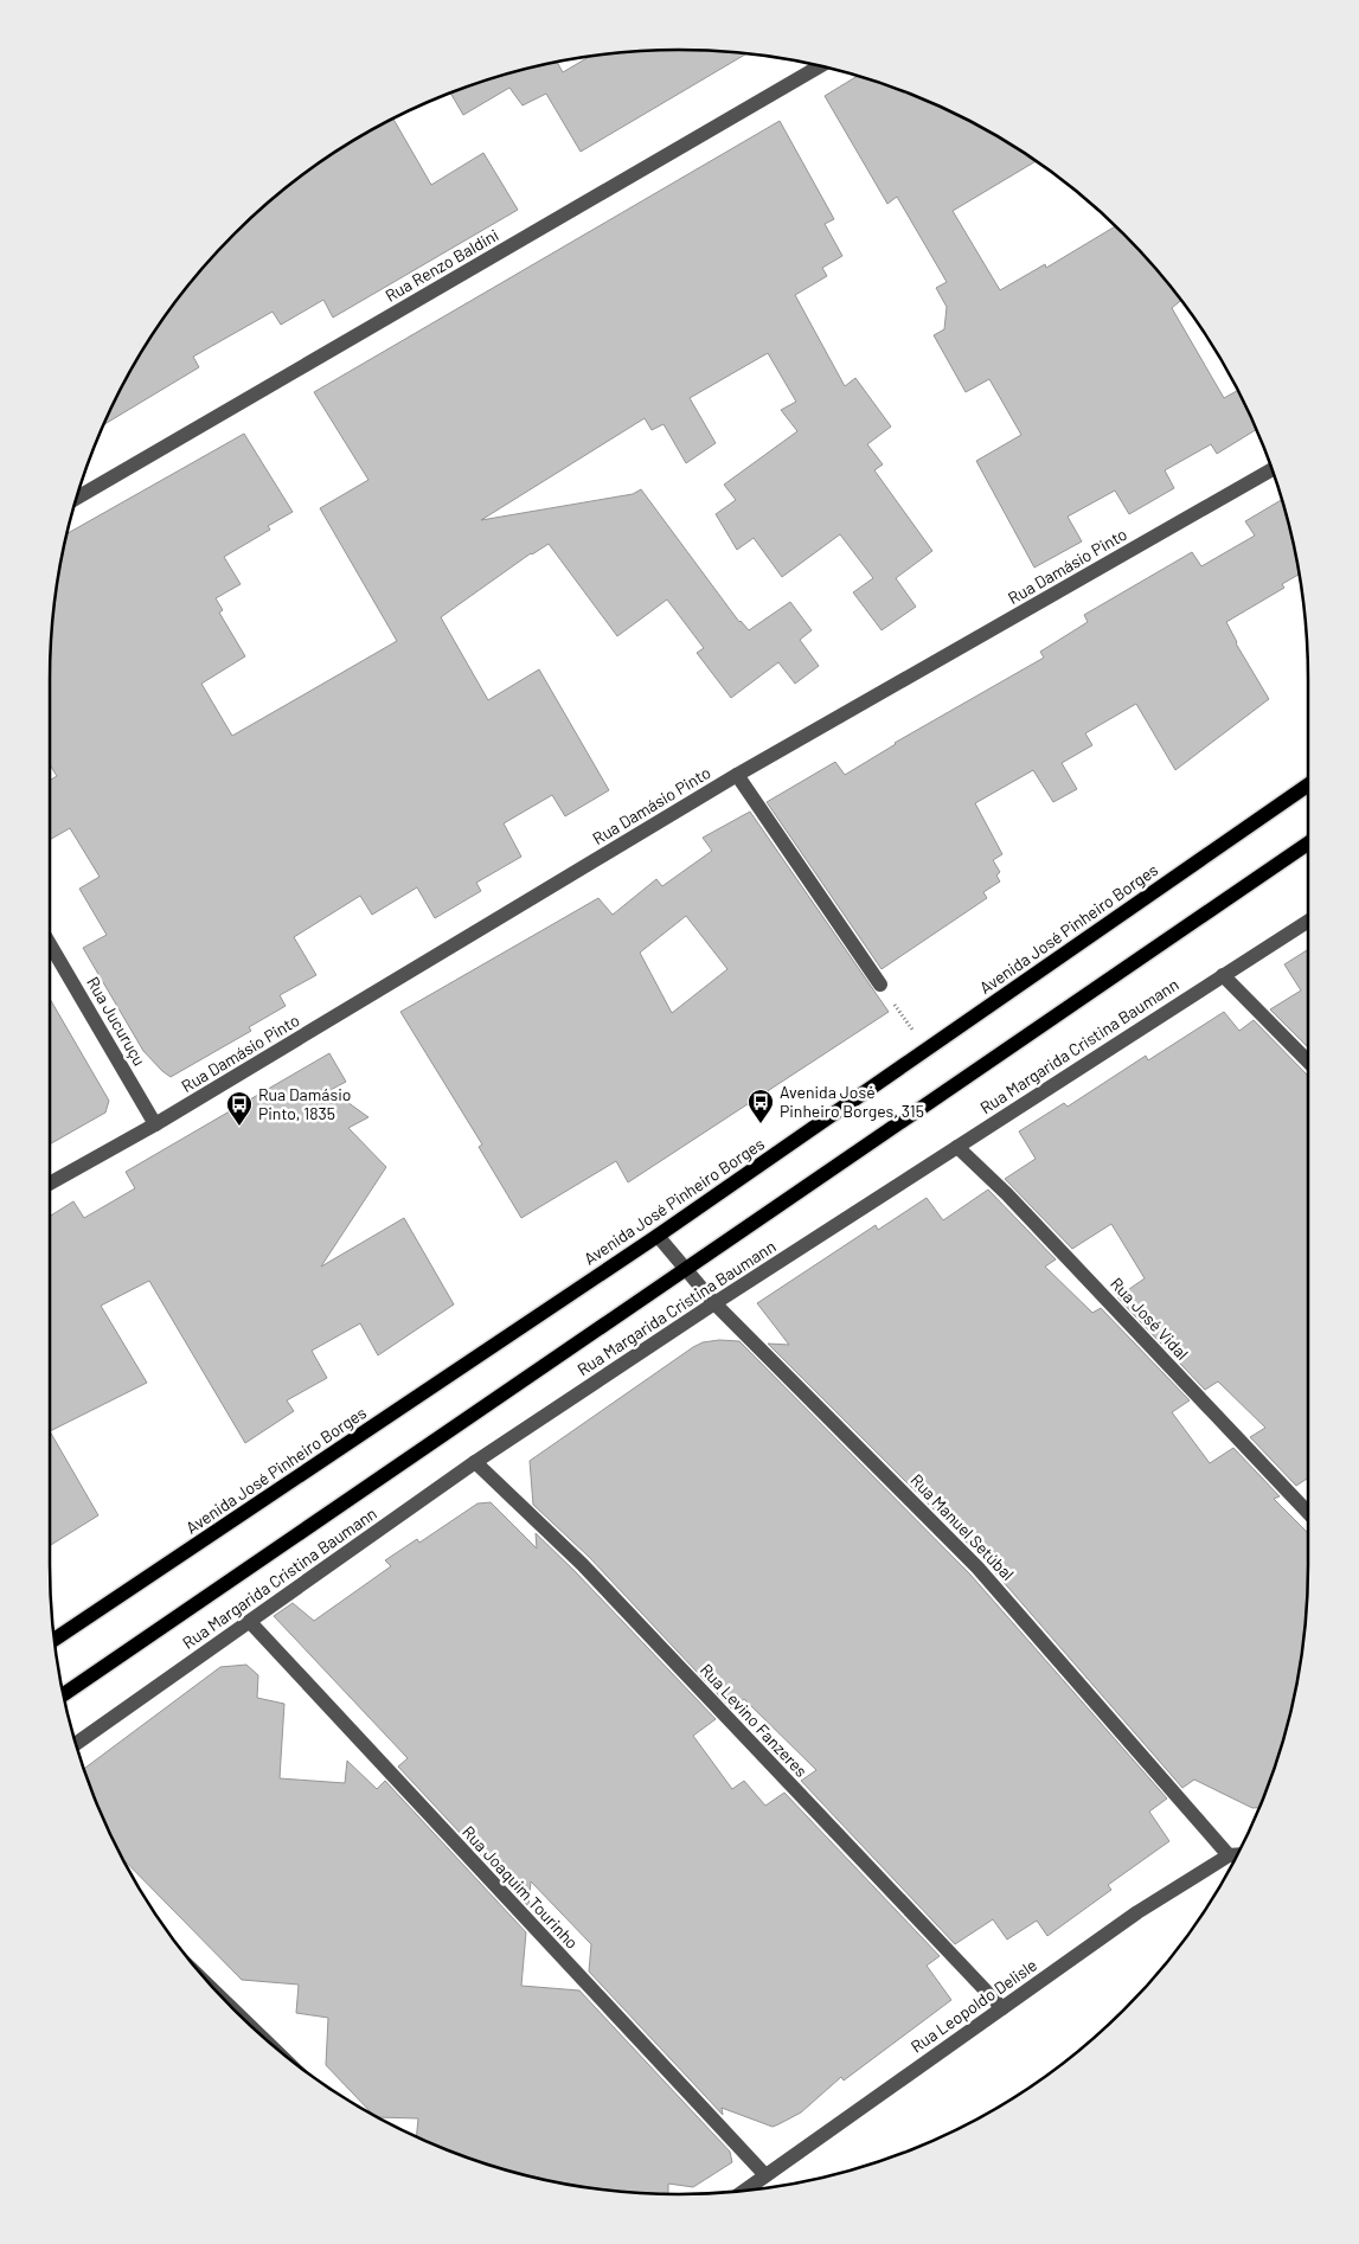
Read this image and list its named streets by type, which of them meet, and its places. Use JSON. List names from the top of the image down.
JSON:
{
  "streets": {
    "main road": ["Avenida José Pinheiro Borges"],
    "street": [
      "Rua Renzo Baldini",
      "Rua Damásio Pinto",
      "Rua Jucuruçu",
      "Rua Margarida Cristina Baumann",
      "Rua José Vidal",
      "Rua Manuel Setúbal",
      "Rua Levino Fanzeres",
      "Rua Joaquim Tourinho",
      "Rua Leopoldo Delisle"
    ]
  },
  "crossings": [
    ["Rua Damásio Pinto", "Rua Jucuruçu"],
    ["Avenida José Pinheiro Borges", "Rua Manuel Setúbal"],
    ["Rua Margarida Cristina Baumann", "Rua José Vidal"],
    ["Rua Margarida Cristina Baumann", "Rua Manuel Setúbal"],
    ["Rua Margarida Cristina Baumann", "Rua Levino Fanzeres"],
    ["Rua Margarida Cristina Baumann", "Rua Joaquim Tourinho"],
    ["Rua Manuel Setúbal", "Rua Leopoldo Delisle"],
    ["Rua Levino Fanzeres", "Rua Leopoldo Delisle"],
    ["Rua Joaquim Tourinho", "Rua Leopoldo Delisle"]
  ],
  "places": {
    "bus stop": ["Avenida José Pinheiro Borges, 315", "Rua Damásio Pinto, 1835"]
  }
}
